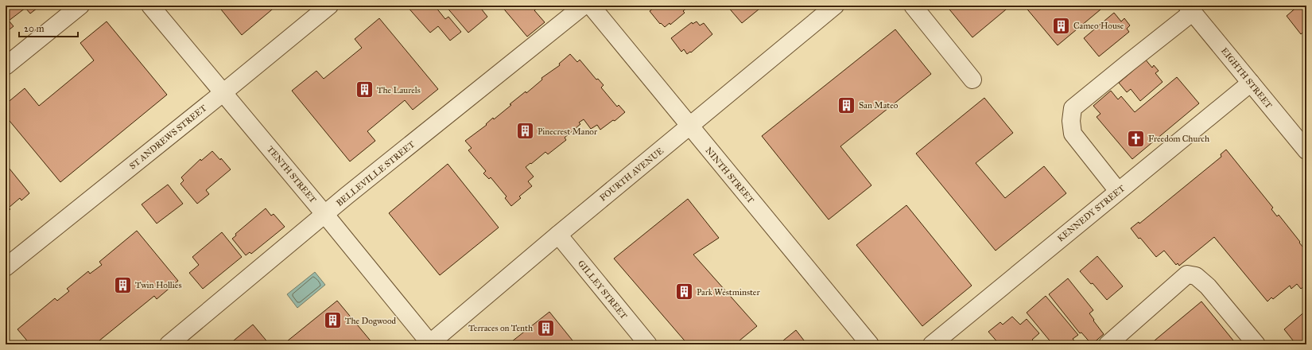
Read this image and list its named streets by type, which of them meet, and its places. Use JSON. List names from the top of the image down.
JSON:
{
  "streets": {
    "street": [
      "EIGHTH STREET",
      "ST ANDREWS STREET",
      "BELLEVILLE STREET",
      "TENTH STREET",
      "FOURTH AVENUE",
      "NINTH STREET",
      "KENNEDY STREET",
      "GILLEY STREET"
    ]
  },
  "crossings": [
    ["EIGHTH STREET", "KENNEDY STREET"],
    ["ST ANDREWS STREET", "TENTH STREET"],
    ["BELLEVILLE STREET", "TENTH STREET"],
    ["TENTH STREET", "FOURTH AVENUE"],
    ["FOURTH AVENUE", "NINTH STREET"],
    ["FOURTH AVENUE", "GILLEY STREET"]
  ],
  "places": {
    "building": [
      "Cameo House",
      "The Laurels",
      "San Mateo",
      "Pinecrest Manor",
      "Twin Hollies",
      "Park Westminster",
      "The Dogwood",
      "Terraces on Tenth"
    ],
    "church": ["Freedom Church"]
  },
  "scale_bar": "20 m"
}
